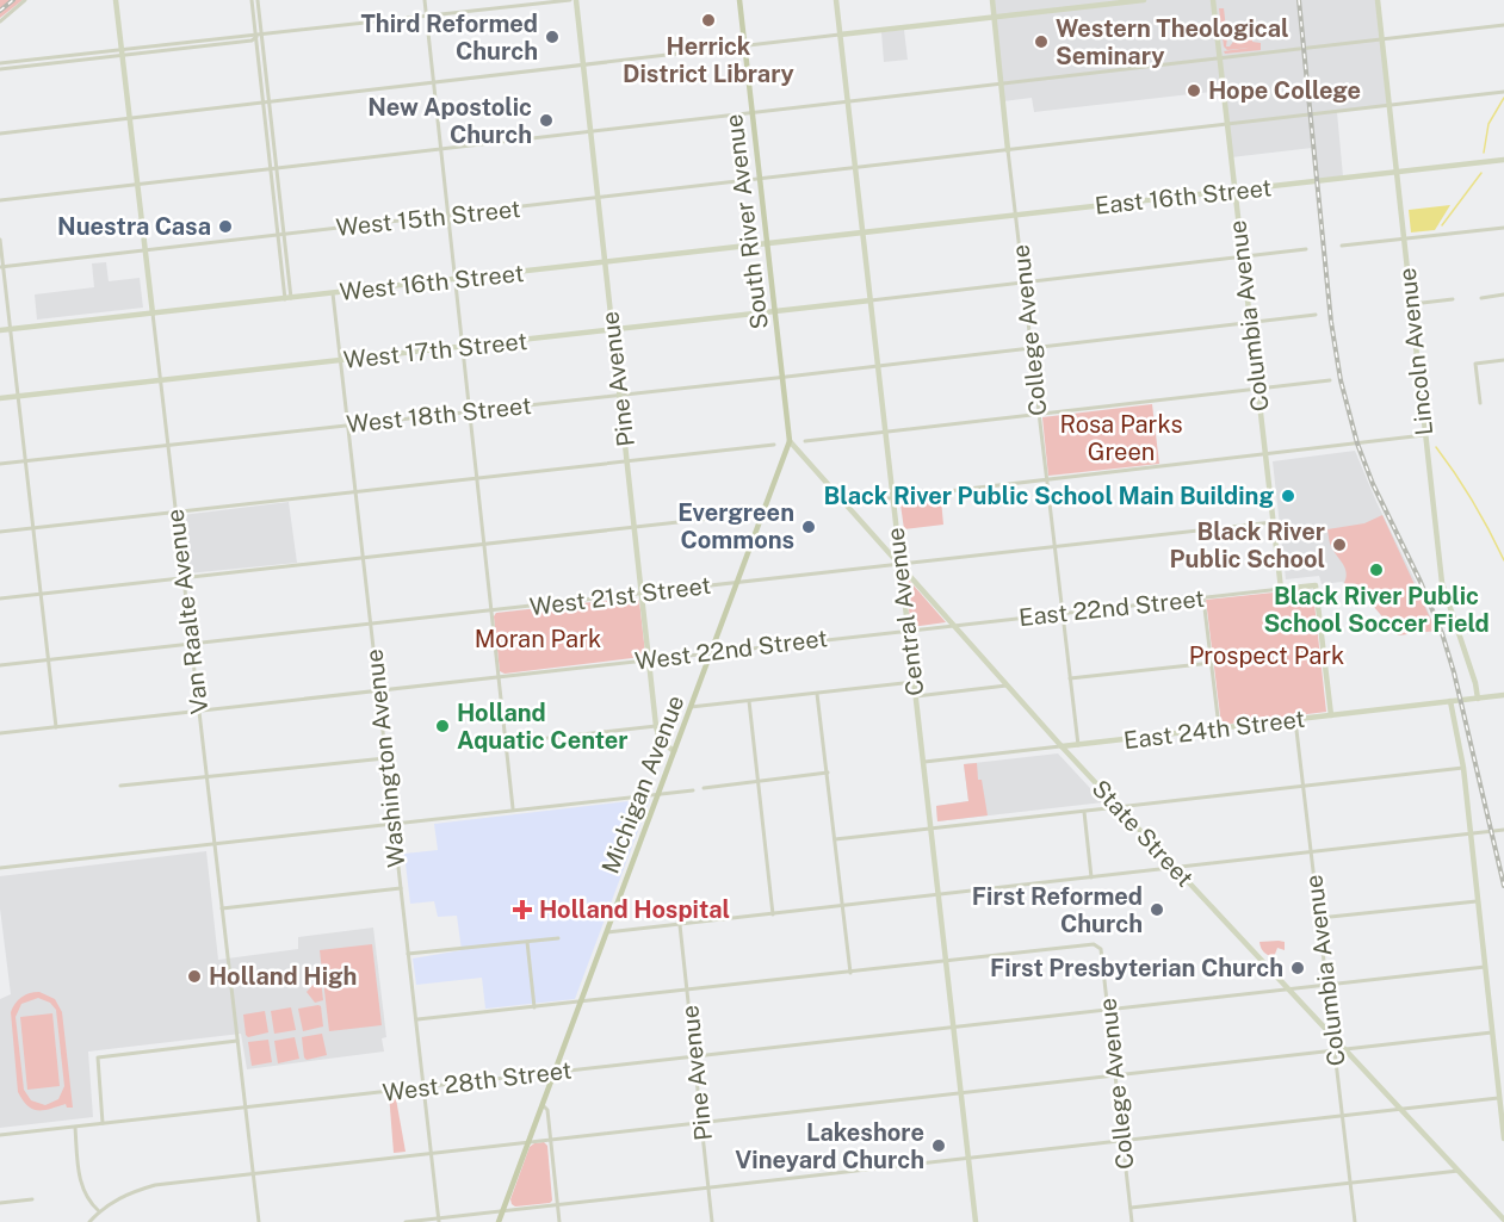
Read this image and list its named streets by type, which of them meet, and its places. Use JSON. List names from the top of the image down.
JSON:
{
  "streets": {
    "main road": ["South River Avenue", "Michigan Avenue"],
    "street": [
      "East 16th Street",
      "West 15th Street",
      "West 16th Street",
      "Columbia Avenue",
      "College Avenue",
      "West 17th Street",
      "Lincoln Avenue",
      "Pine Avenue",
      "West 18th Street",
      "West 21st Street",
      "East 22nd Street",
      "Van Raalte Avenue",
      "Central Avenue",
      "West 22nd Street",
      "East 24th Street",
      "Washington Avenue",
      "State Street",
      "West 28th Street"
    ]
  },
  "crossings": [
    ["East 16th Street", "West 16th Street"],
    ["East 16th Street", "Columbia Avenue"],
    ["East 16th Street", "College Avenue"],
    ["East 16th Street", "Lincoln Avenue"],
    ["East 16th Street", "Central Avenue"],
    ["West 15th Street", "South River Avenue"],
    ["West 15th Street", "Columbia Avenue"],
    ["West 15th Street", "College Avenue"],
    ["West 15th Street", "Lincoln Avenue"],
    ["West 15th Street", "Pine Avenue"],
    ["West 15th Street", "Van Raalte Avenue"],
    ["West 15th Street", "Central Avenue"],
    ["South River Avenue", "West 16th Street"],
    ["South River Avenue", "West 17th Street"],
    ["South River Avenue", "West 18th Street"],
    ["South River Avenue", "Michigan Avenue"],
    ["South River Avenue", "State Street"],
    ["West 16th Street", "Pine Avenue"],
    ["West 16th Street", "Van Raalte Avenue"],
    ["West 16th Street", "Central Avenue"],
    ["West 16th Street", "Washington Avenue"],
    ["Columbia Avenue", "West 18th Street"],
    ["Columbia Avenue", "West 21st Street"],
    ["Columbia Avenue", "East 22nd Street"],
    ["Columbia Avenue", "East 24th Street"],
    ["Columbia Avenue", "State Street"],
    ["Columbia Avenue", "West 28th Street"],
    ["College Avenue", "West 18th Street"],
    ["College Avenue", "West 21st Street"],
    ["College Avenue", "East 22nd Street"],
    ["College Avenue", "Central Avenue"],
    ["College Avenue", "East 24th Street"],
    ["College Avenue", "West 28th Street"],
    ["West 17th Street", "Pine Avenue"],
    ["West 17th Street", "Van Raalte Avenue"],
    ["West 17th Street", "Central Avenue"],
    ["West 17th Street", "Washington Avenue"],
    ["Lincoln Avenue", "East 24th Street"],
    ["Pine Avenue", "West 18th Street"],
    ["Pine Avenue", "West 21st Street"],
    ["Pine Avenue", "West 22nd Street"],
    ["Pine Avenue", "West 28th Street"],
    ["West 18th Street", "Van Raalte Avenue"],
    ["West 18th Street", "Central Avenue"],
    ["West 18th Street", "Washington Avenue"],
    ["West 21st Street", "Van Raalte Avenue"],
    ["West 21st Street", "Central Avenue"],
    ["West 21st Street", "Washington Avenue"],
    ["West 21st Street", "Michigan Avenue"],
    ["West 21st Street", "State Street"],
    ["East 22nd Street", "Central Avenue"],
    ["East 22nd Street", "West 22nd Street"],
    ["East 22nd Street", "East 24th Street"],
    ["East 22nd Street", "State Street"],
    ["Van Raalte Avenue", "West 22nd Street"],
    ["Van Raalte Avenue", "West 28th Street"],
    ["Central Avenue", "West 22nd Street"],
    ["Central Avenue", "East 24th Street"],
    ["Central Avenue", "State Street"],
    ["Central Avenue", "West 28th Street"],
    ["West 22nd Street", "Washington Avenue"],
    ["West 22nd Street", "Michigan Avenue"],
    ["East 24th Street", "State Street"],
    ["Washington Avenue", "West 28th Street"],
    ["Michigan Avenue", "State Street"],
    ["Michigan Avenue", "West 28th Street"],
    ["State Street", "West 28th Street"]
  ],
  "parks": ["Rosa Parks Green", "Moran Park", "Prospect Park"],
  "places": {
    "other": [
      "Herrick District Library",
      "Third Reformed Church",
      "Western Theological Seminary",
      "Hope College",
      "New Apostolic Church",
      "Nuestra Casa",
      "Black River Public School Main Building",
      "Evergreen Commons",
      "Black River Public School",
      "Black River Public School Soccer Field",
      "Holland Aquatic Center",
      "First Reformed Church",
      "First Presbyterian Church",
      "Holland High",
      "Lakeshore Vineyard Church"
    ],
    "health": ["Holland Hospital"]
  }
}
